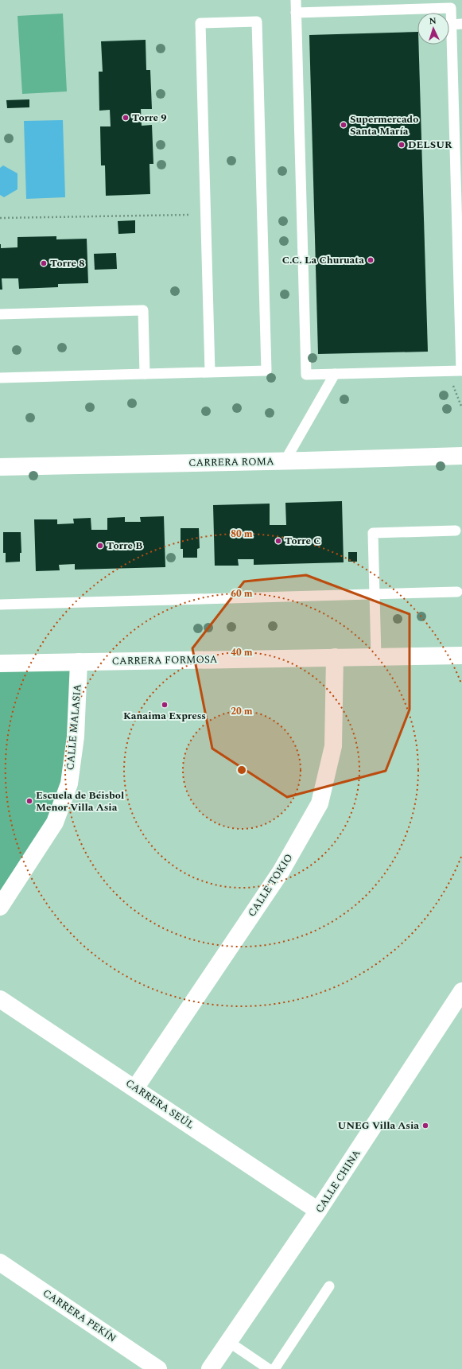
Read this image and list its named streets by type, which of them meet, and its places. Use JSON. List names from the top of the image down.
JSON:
{
  "streets": {
    "street": [
      "CARRERA ROMA",
      "CARRERA FORMOSA",
      "CALLE MALASIA",
      "CALLE TOKIO",
      "CARRERA SEÚL",
      "CALLE CHINA",
      "CARRERA PEKÍN"
    ]
  },
  "crossings": [
    ["CARRERA FORMOSA", "CALLE MALASIA"],
    ["CARRERA FORMOSA", "CALLE TOKIO"],
    ["CALLE TOKIO", "CARRERA SEÚL"],
    ["CARRERA SEÚL", "CALLE CHINA"]
  ],
  "places": [
    "Torre 9",
    "Supermercado Santa María",
    "DELSUR",
    "C.C. La Churuata",
    "Torre 8",
    "Torre C",
    "Torre B",
    "Kanaima Express",
    "Escuela de Béisbol Menor Villa Asia",
    "UNEG Villa Asia"
  ],
  "north": "top",
  "rings": [
    "80 m",
    "60 m",
    "40 m",
    "20 m"
  ]
}
